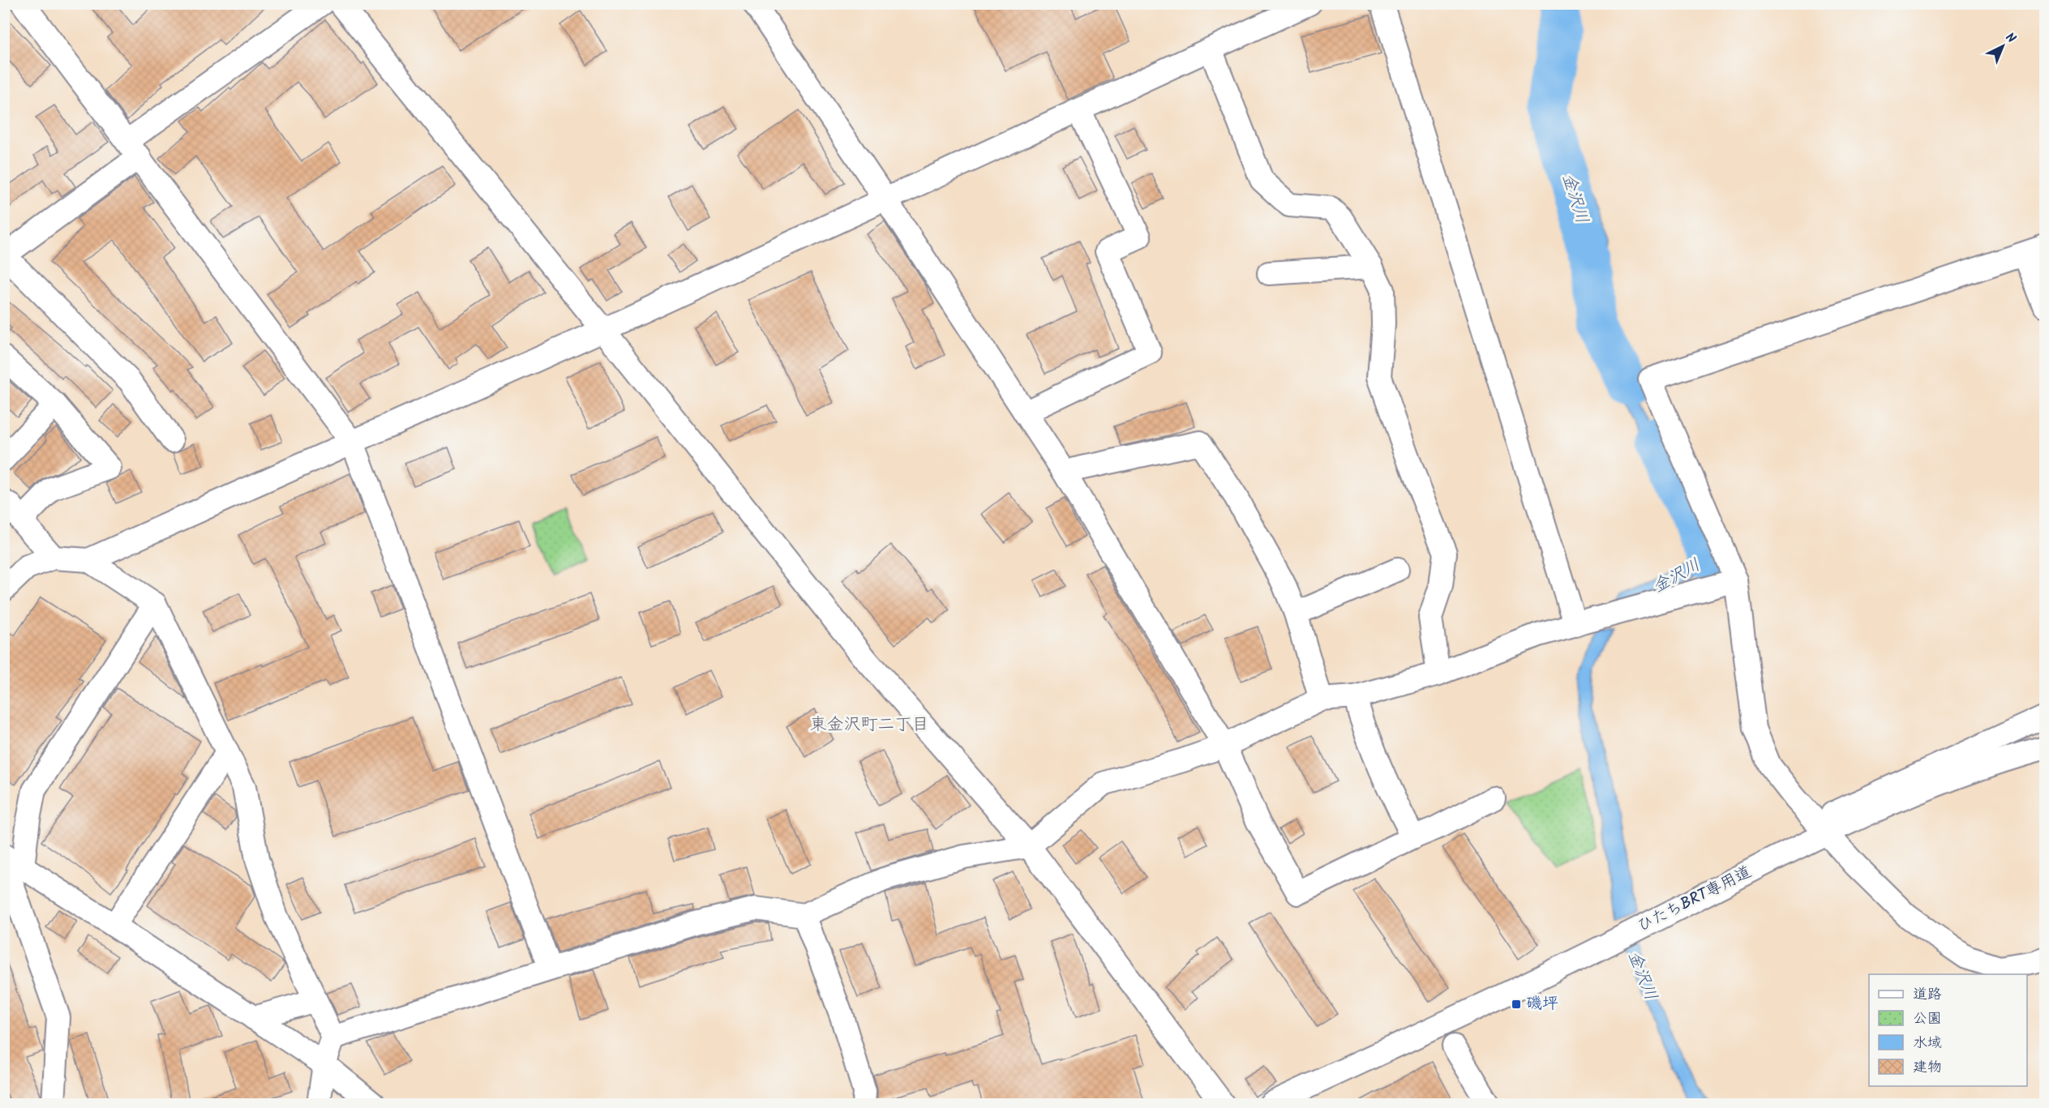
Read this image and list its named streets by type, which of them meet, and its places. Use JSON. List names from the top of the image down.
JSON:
{
  "streets": {
    "street": ["ひたちBRT専用道"]
  },
  "districts": ["東金沢町二丁目"],
  "water": ["金沢川"],
  "places": {
    "transit": ["磯坪"]
  },
  "legend": [
    "道路",
    "公園",
    "水域",
    "建物"
  ],
  "north": "top right"
}
